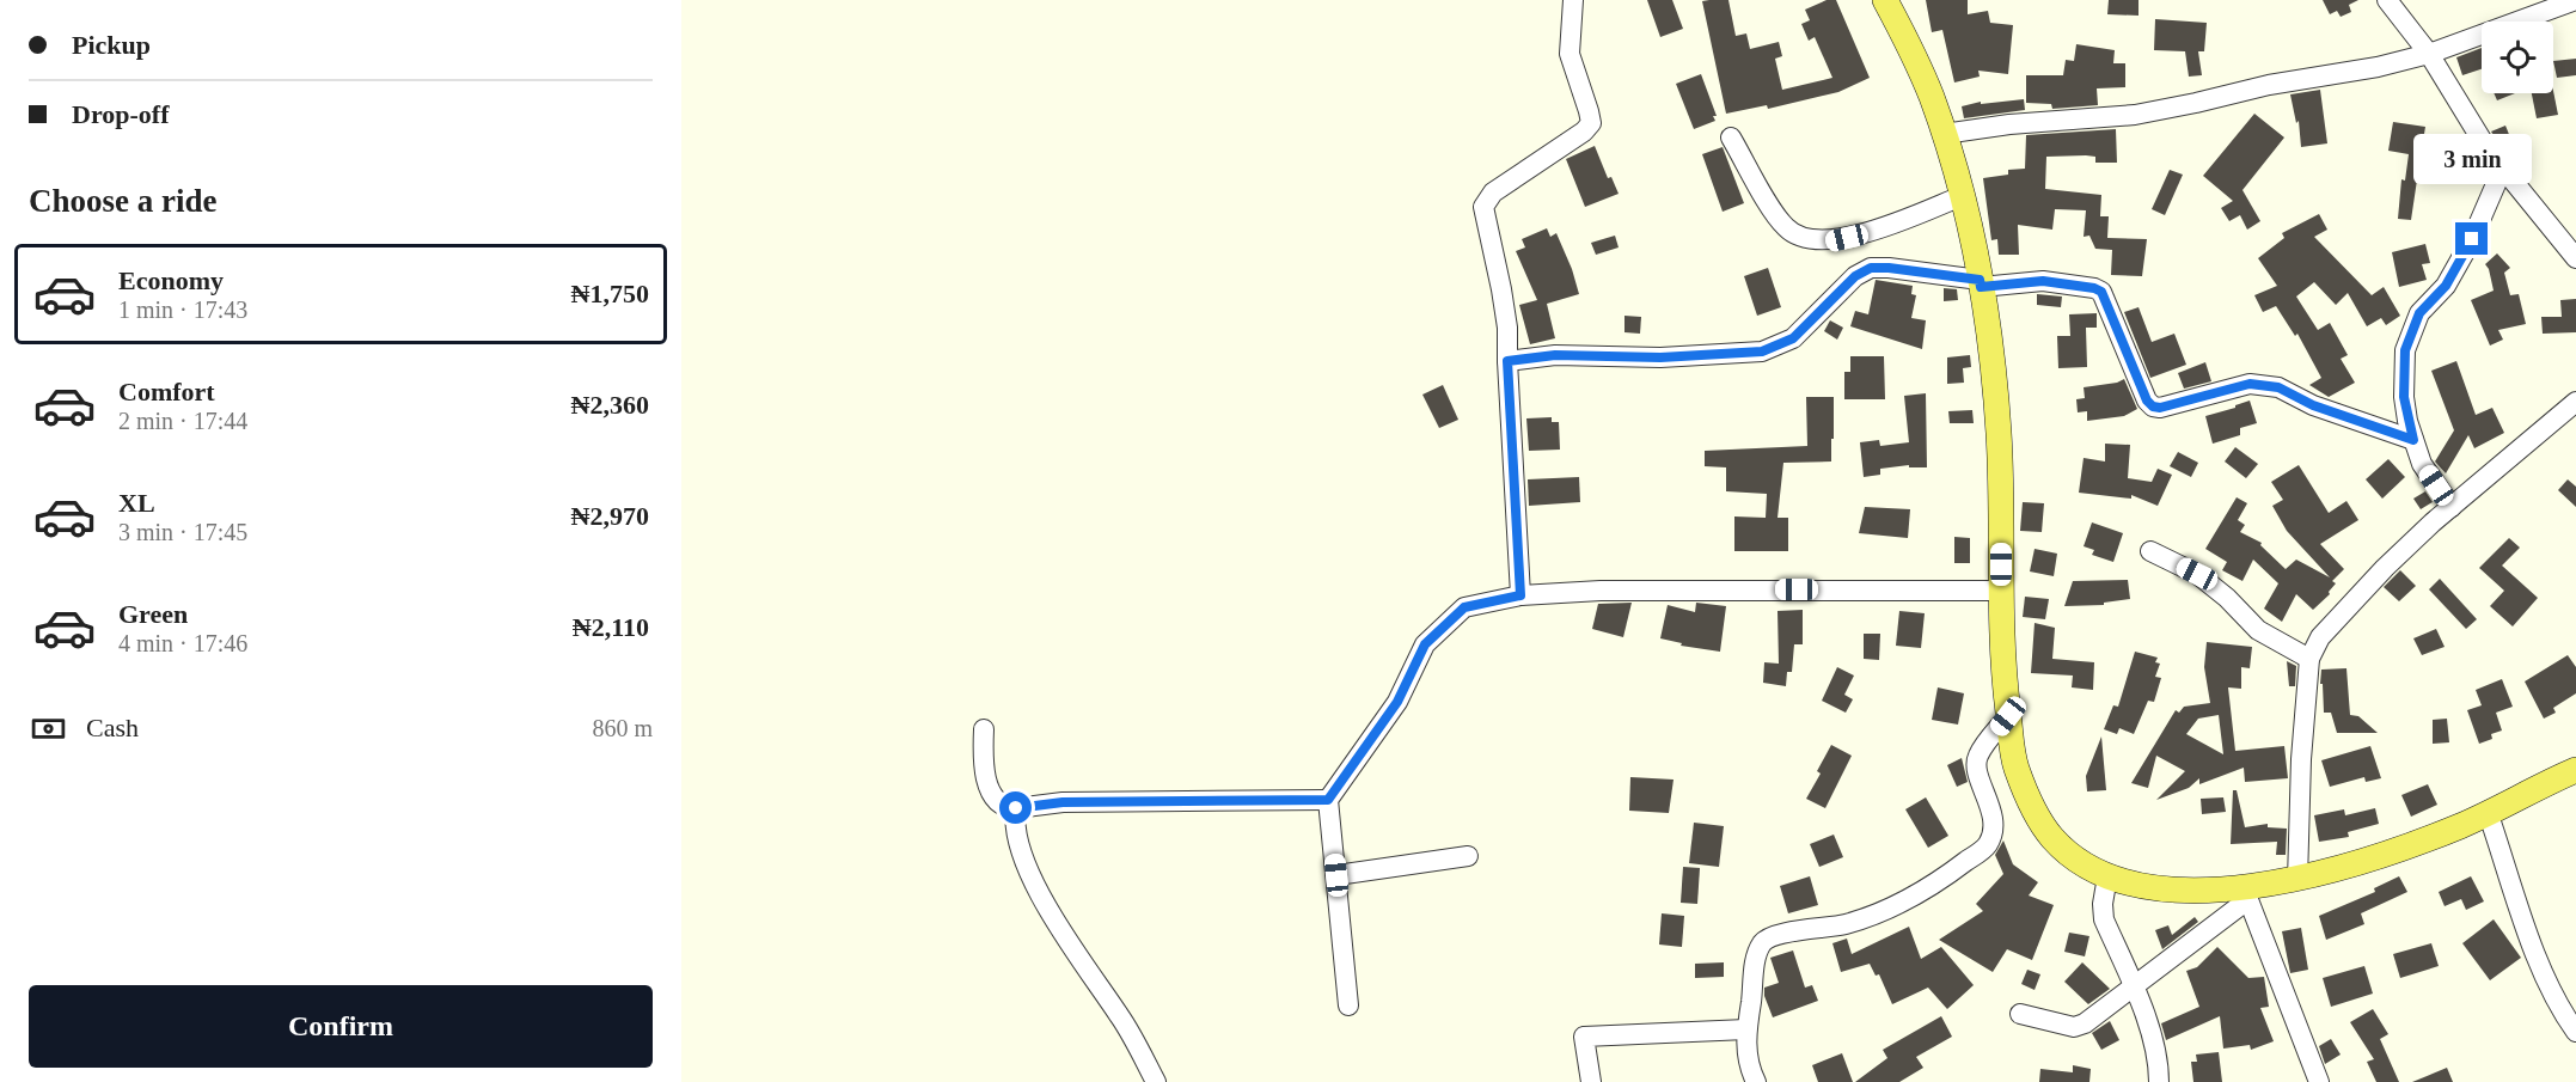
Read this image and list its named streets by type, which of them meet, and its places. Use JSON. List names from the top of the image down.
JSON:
{
  "page": {
    "banner": ["Pickup", "Drop-off"],
    "bubble": "3 min",
    "heading": "Choose a ride",
    "list": [
      {
        "name": "Economy",
        "note": "1 min · 17:43",
        "value": "₦1,750"
      },
      {
        "name": "Comfort",
        "note": "2 min · 17:44",
        "value": "₦2,360"
      },
      {
        "name": "XL",
        "note": "3 min · 17:45",
        "value": "₦2,970"
      },
      {
        "name": "Green",
        "note": "4 min · 17:46",
        "value": "₦2,110"
      }
    ],
    "pay": ["Cash", "860 m"],
    "buttons": "Confirm"
  }
}
